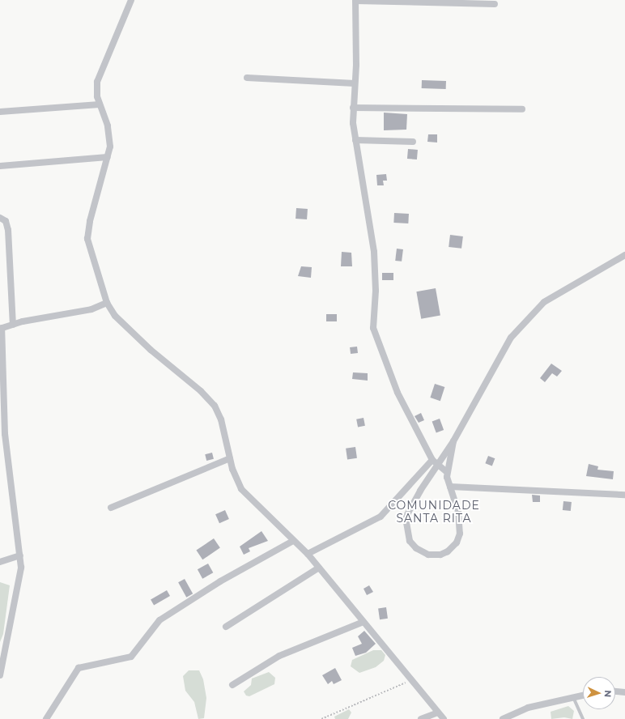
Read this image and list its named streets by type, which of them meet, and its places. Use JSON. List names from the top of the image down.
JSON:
{
  "districts": ["COMUNIDADE SANTA RITA"],
  "north": "right"
}
